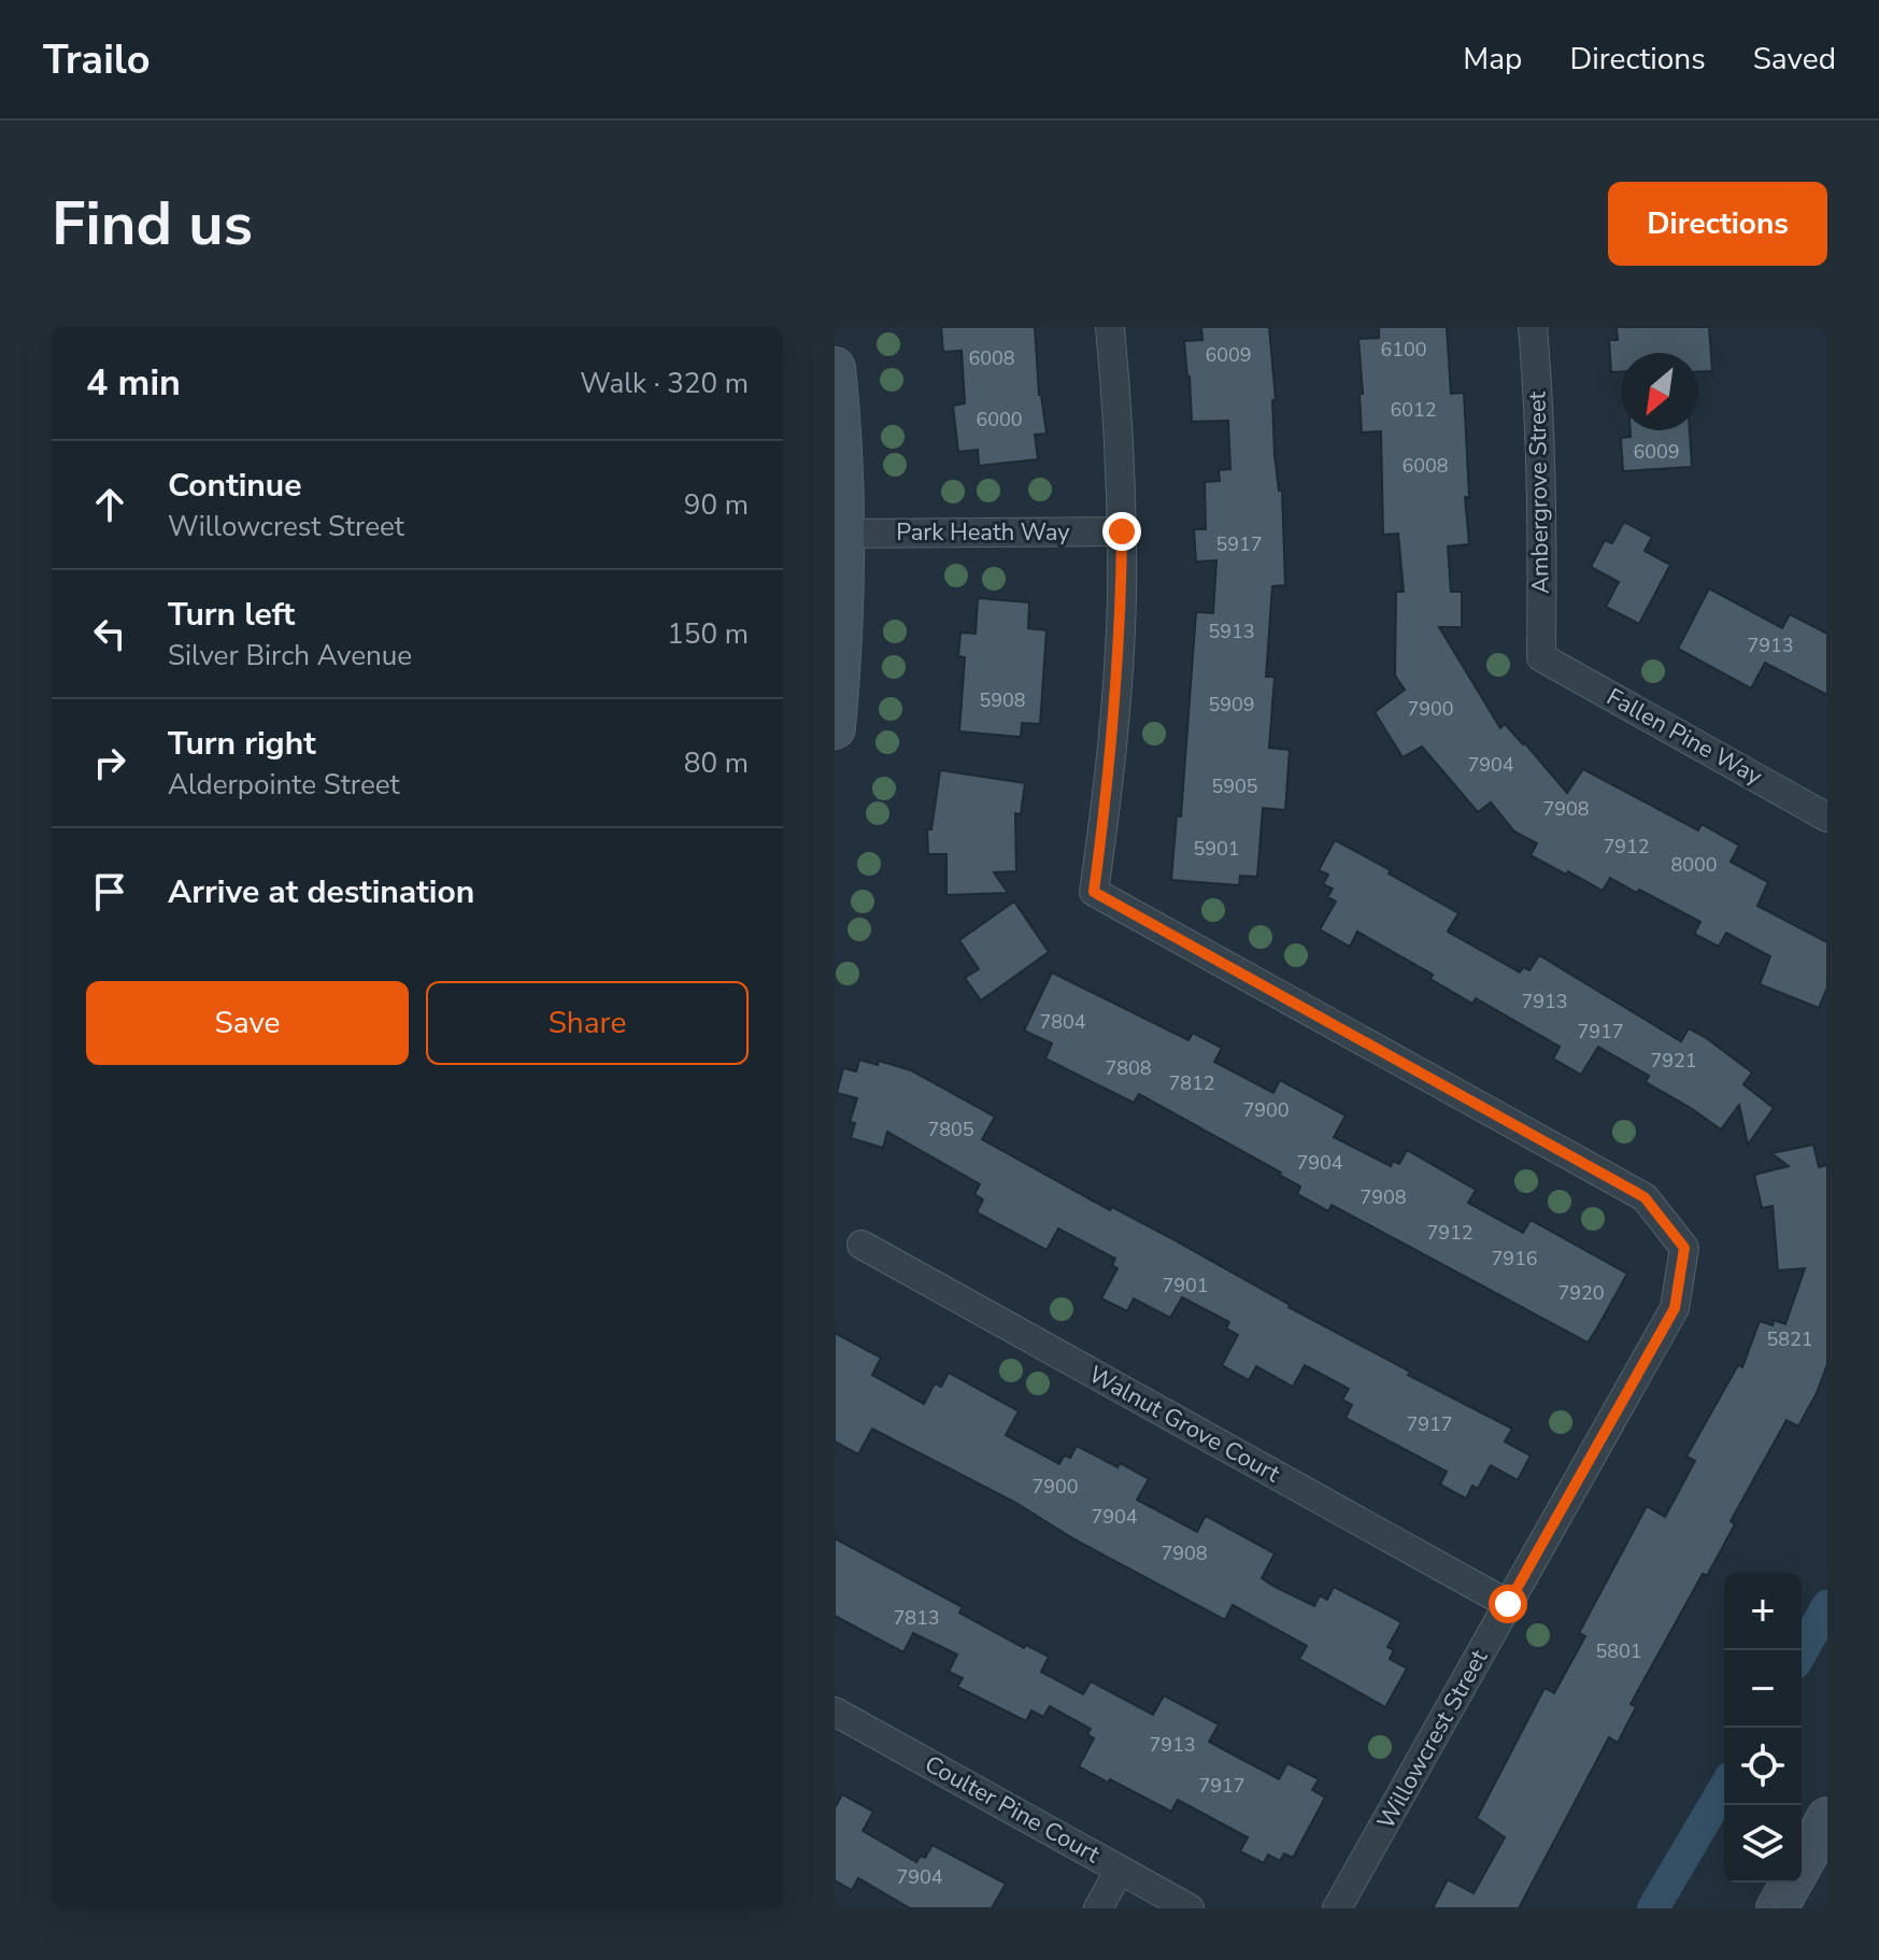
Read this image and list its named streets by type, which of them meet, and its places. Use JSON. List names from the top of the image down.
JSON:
{
  "streets": {
    "street": [
      "Ambergrove Street",
      "Park Heath Way",
      "Fallen Pine Way",
      "Walnut Grove Court",
      "Willowcrest Street",
      "Coulter Pine Court"
    ]
  },
  "crossings": [
    ["Ambergrove Street", "Fallen Pine Way"],
    ["Park Heath Way", "Willowcrest Street"],
    ["Walnut Grove Court", "Willowcrest Street"]
  ],
  "house_numbers": [
    "6100",
    "6009",
    "6008",
    "6012",
    "6000",
    "6009",
    "6008",
    "5917",
    "5913",
    "7913",
    "5908",
    "5909",
    "7900",
    "7904",
    "5905",
    "7908",
    "7912",
    "5901",
    "8000",
    "7913",
    "7804",
    "7917",
    "7921",
    "7808",
    "7812",
    "7900",
    "7805",
    "7904",
    "7908",
    "7912",
    "7916",
    "7901",
    "7920",
    "5821",
    "7917",
    "7900",
    "7904",
    "7908",
    "7813",
    "5801",
    "7913",
    "7917",
    "7904"
  ],
  "north": "bottom left",
  "page": {
    "header": "Trailo",
    "nav": ["Map", "Directions", "Saved"],
    "buttons": [
      "Directions",
      ["Save", "Share"]
    ],
    "title": "Find us",
    "heading": ["4 min", "Walk · 320 m"],
    "list": [
      ["Continue", "Willowcrest Street", "90 m"],
      ["Turn left", "Silver Birch Avenue", "150 m"],
      ["Turn right", "Alderpointe Street", "80 m"],
      "Arrive at destination"
    ],
    "map_buttons": ["+", "−"]
  }
}
